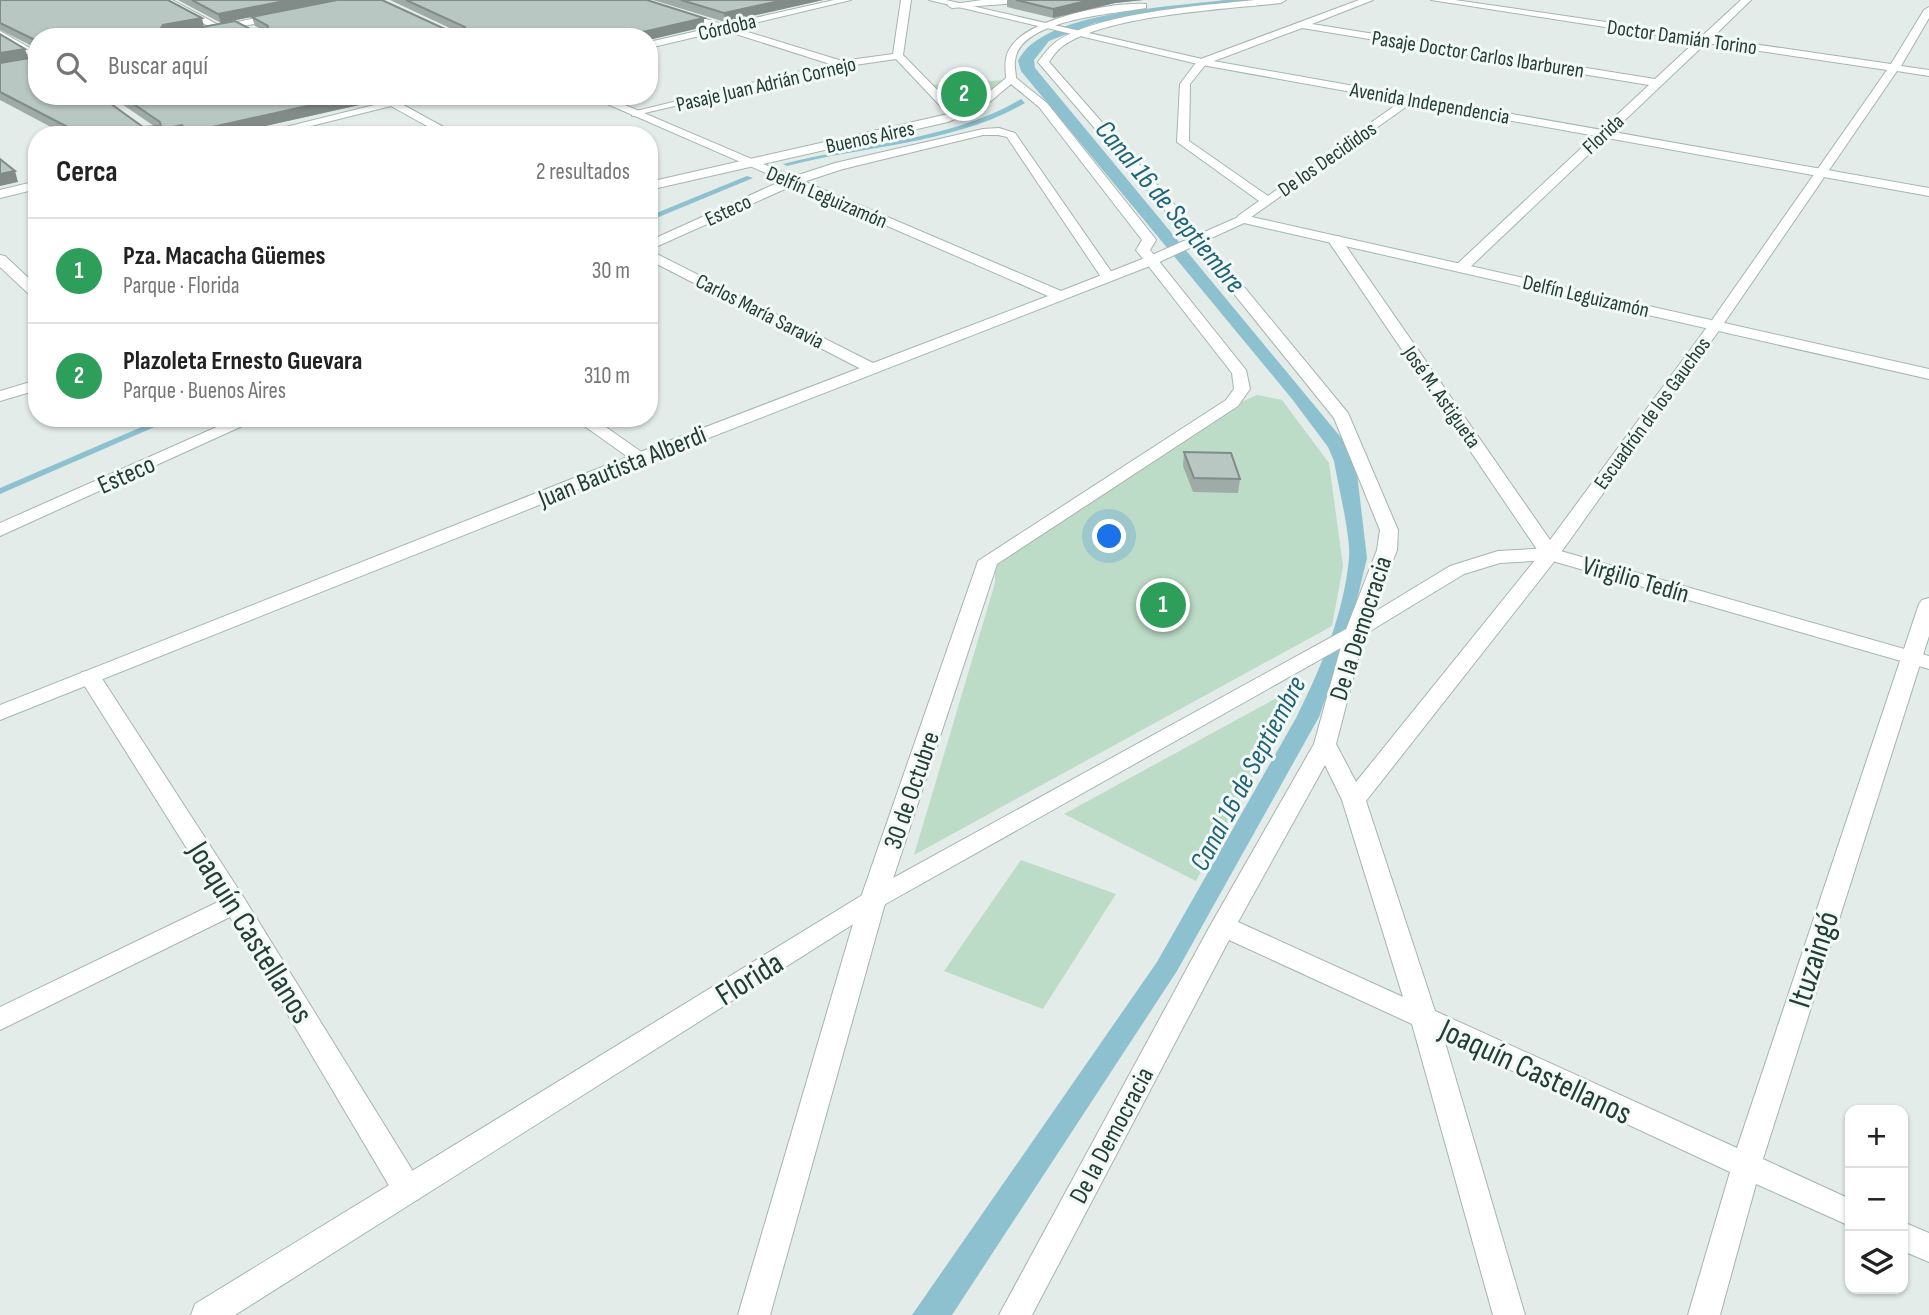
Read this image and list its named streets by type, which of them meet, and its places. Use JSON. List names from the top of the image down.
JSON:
{
  "streets": {
    "street": [
      "Córdoba",
      "Doctor Damián Torino",
      "Pasaje Doctor Carlos Ibarburen",
      "Pasaje Juan Adrián Cornejo",
      "Avenida Independencia",
      "Florida",
      "Buenos Aires",
      "De los Decididos",
      "Delfín Leguizamón",
      "Esteco",
      "Carlos María Saravia",
      "José M. Astigueta",
      "Escuadrón de los Gauchos",
      "Juan Bautista Alberdi",
      "Virgilio Tedín",
      "De la Democracia",
      "30 de Octubre",
      "Joaquín Castellanos",
      "Ituzaingó"
    ]
  },
  "crossings": [
    ["Doctor Damián Torino", "Florida"],
    ["Doctor Damián Torino", "Escuadrón de los Gauchos"],
    ["Pasaje Doctor Carlos Ibarburen", "Florida"],
    ["Pasaje Juan Adrián Cornejo", "Delfín Leguizamón"],
    ["Avenida Independencia", "Florida"],
    ["Avenida Independencia", "De los Decididos"],
    ["Avenida Independencia", "Escuadrón de los Gauchos"],
    ["Avenida Independencia", "De la Democracia"],
    ["Florida", "Delfín Leguizamón"],
    ["Florida", "Virgilio Tedín"],
    ["Florida", "30 de Octubre"],
    ["Florida", "Joaquín Castellanos"],
    ["Buenos Aires", "Delfín Leguizamón"],
    ["De los Decididos", "Delfín Leguizamón"],
    ["De los Decididos", "Juan Bautista Alberdi"],
    ["Delfín Leguizamón", "Esteco"],
    ["Delfín Leguizamón", "José M. Astigueta"],
    ["Delfín Leguizamón", "Escuadrón de los Gauchos"],
    ["Delfín Leguizamón", "Juan Bautista Alberdi"],
    ["Esteco", "Juan Bautista Alberdi"],
    ["Carlos María Saravia", "Juan Bautista Alberdi"],
    ["José M. Astigueta", "Escuadrón de los Gauchos"],
    ["José M. Astigueta", "Virgilio Tedín"],
    ["Escuadrón de los Gauchos", "Virgilio Tedín"],
    ["Juan Bautista Alberdi", "De la Democracia"],
    ["Juan Bautista Alberdi", "30 de Octubre"],
    ["Juan Bautista Alberdi", "Joaquín Castellanos"],
    ["Virgilio Tedín", "De la Democracia"],
    ["Virgilio Tedín", "Ituzaingó"],
    ["De la Democracia", "Joaquín Castellanos"],
    ["Joaquín Castellanos", "Ituzaingó"]
  ],
  "water": ["Canal 16 de Septiembre"],
  "page": {
    "search": "Buscar aquí",
    "pins": ["2", "1"],
    "heading": ["Cerca", "2 resultados"],
    "list": [
      {
        "mark": "1",
        "name": "Pza. Macacha Güemes",
        "note": "Parque · Florida",
        "value": "30 m"
      },
      {
        "mark": "2",
        "name": "Plazoleta Ernesto Guevara",
        "note": "Parque · Buenos Aires",
        "value": "310 m"
      }
    ],
    "map_buttons": ["+", "−"]
  }
}
